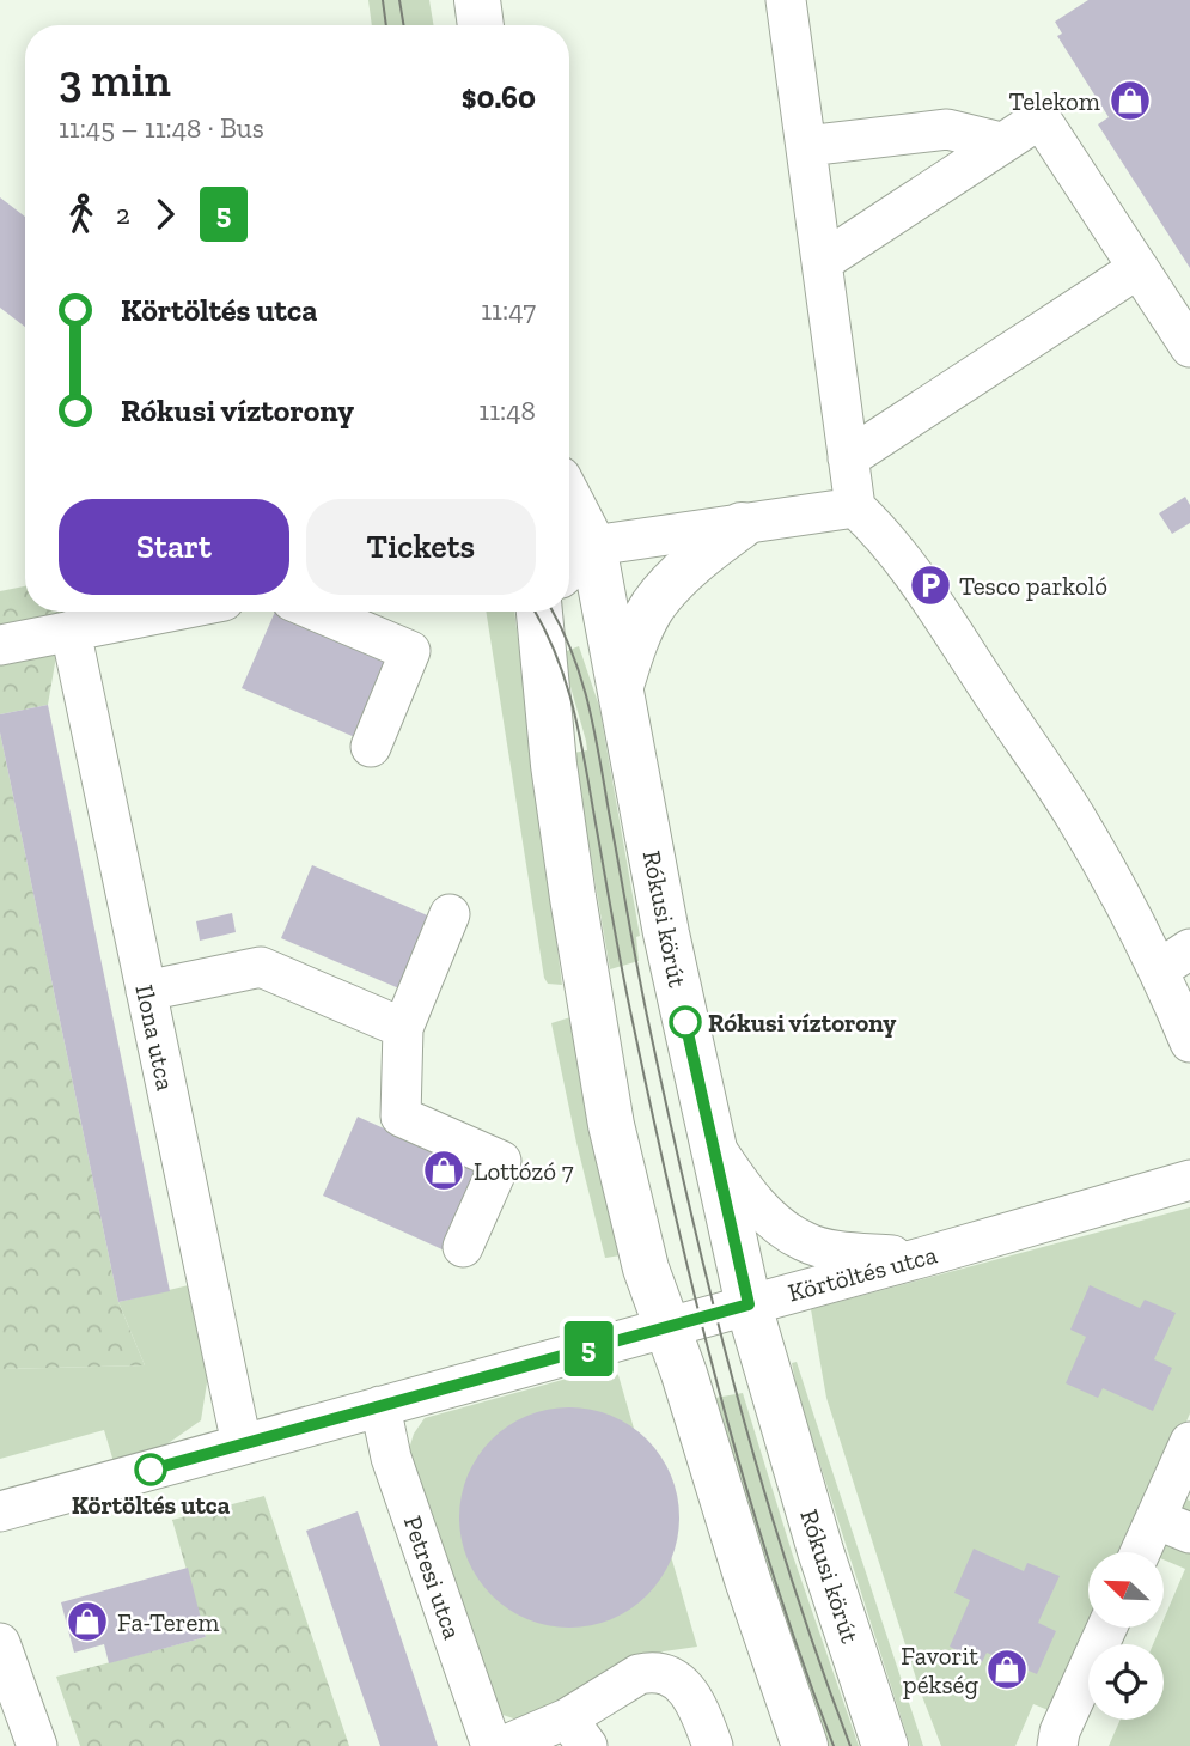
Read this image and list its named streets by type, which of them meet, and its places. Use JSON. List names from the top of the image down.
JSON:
{
  "streets": {
    "main road": ["Rókusi körút"],
    "street": ["Ilona utca", "Körtöltés utca", "Petresi utca"]
  },
  "crossings": [
    ["Rókusi körút", "Körtöltés utca"],
    ["Ilona utca", "Körtöltés utca"],
    ["Körtöltés utca", "Petresi utca"]
  ],
  "places": {
    "shop": [
      "Telekom",
      "Lottózó 7",
      "Fa-Terem",
      "Favorit pékség"
    ],
    "parking": ["Tesco parkoló"],
    "other": ["Rókusi víztorony", "Körtöltés utca"]
  },
  "lines": ["bus line 5"],
  "north": "top left",
  "page": {
    "on_map": "5",
    "heading": ["3 min", "11:45 – 11:48 · Bus", "$0.60"],
    "legs": ["2", "5"],
    "list": [
      {
        "name": "Körtöltés utca",
        "value": "11:47"
      },
      {
        "name": "Rókusi víztorony",
        "value": "11:48"
      }
    ],
    "buttons": ["Start", "Tickets"]
  }
}
